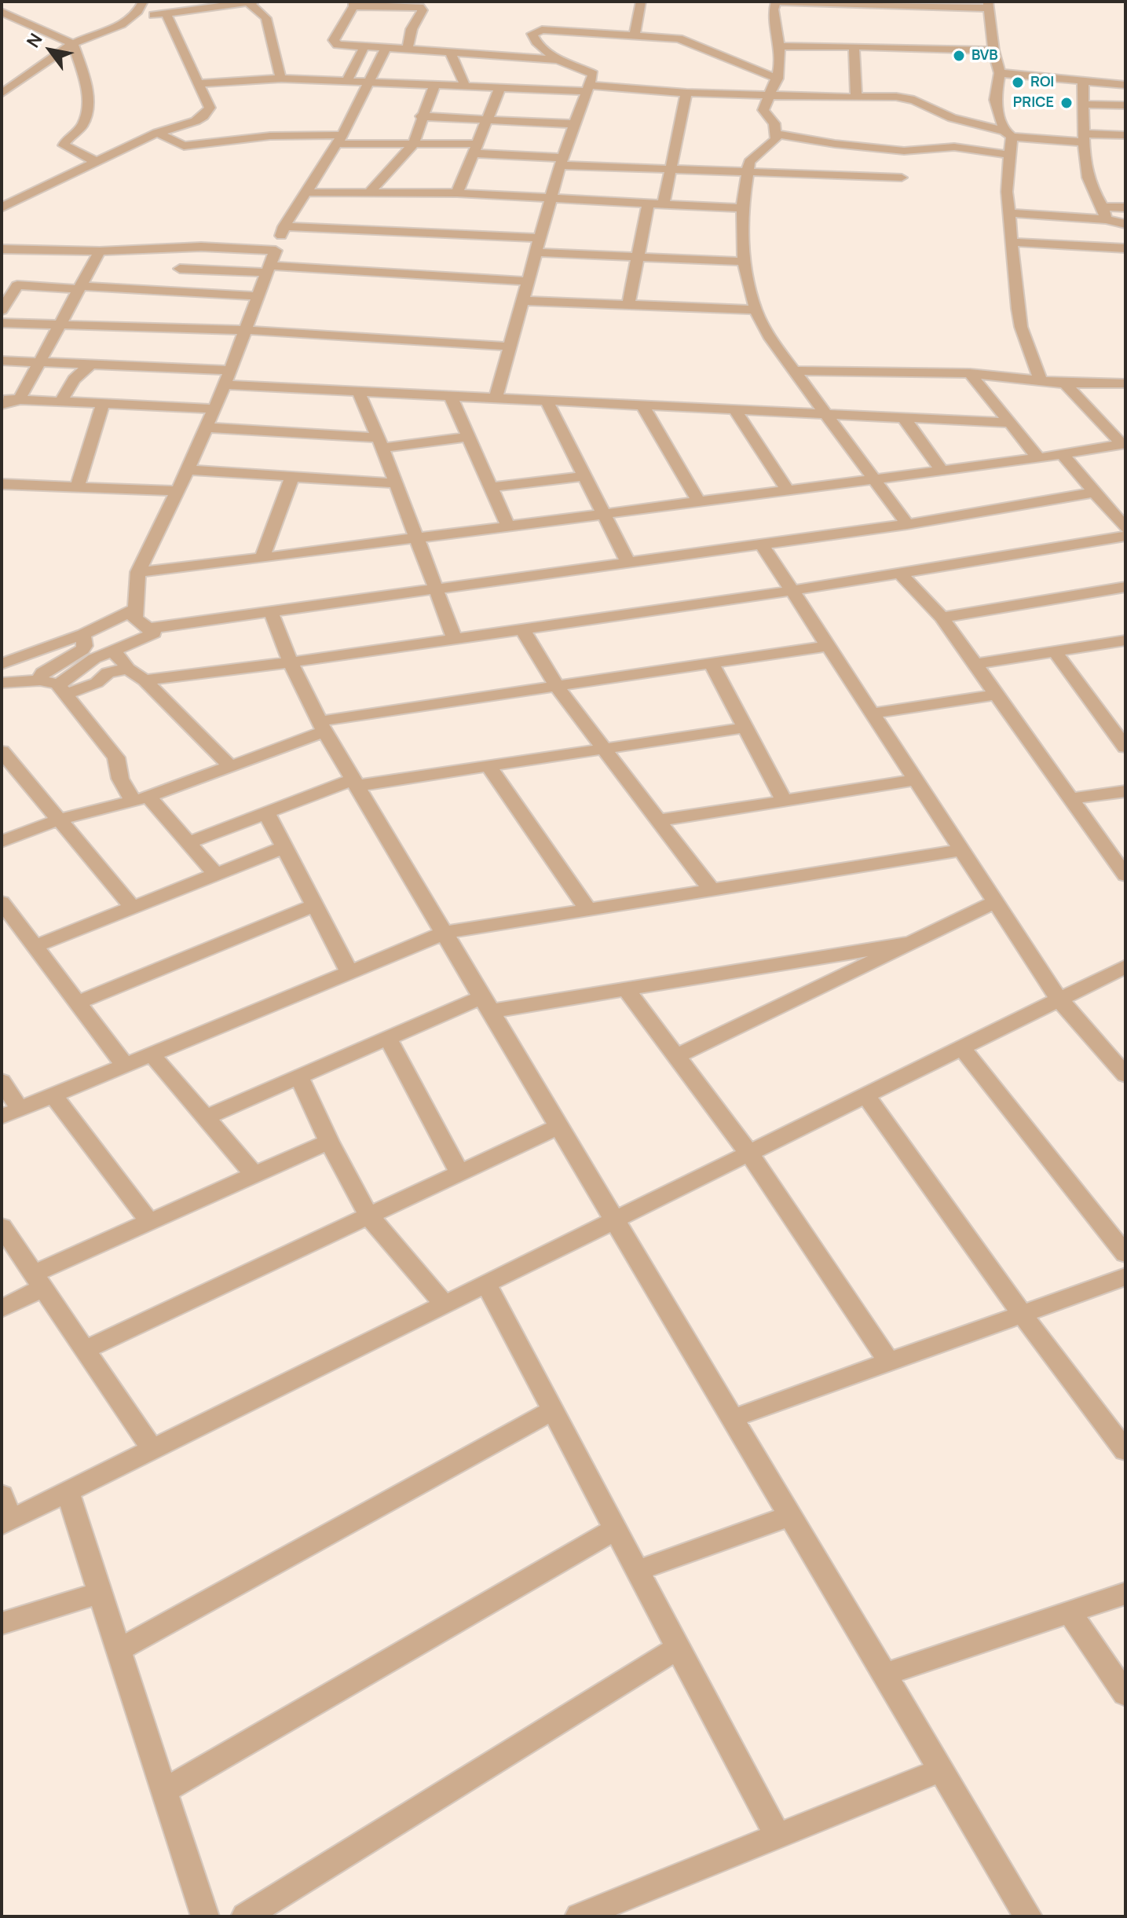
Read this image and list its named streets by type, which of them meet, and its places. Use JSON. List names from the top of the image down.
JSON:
{
  "places": ["BVB", "ROI", "PRICE"],
  "north": "top left"
}
